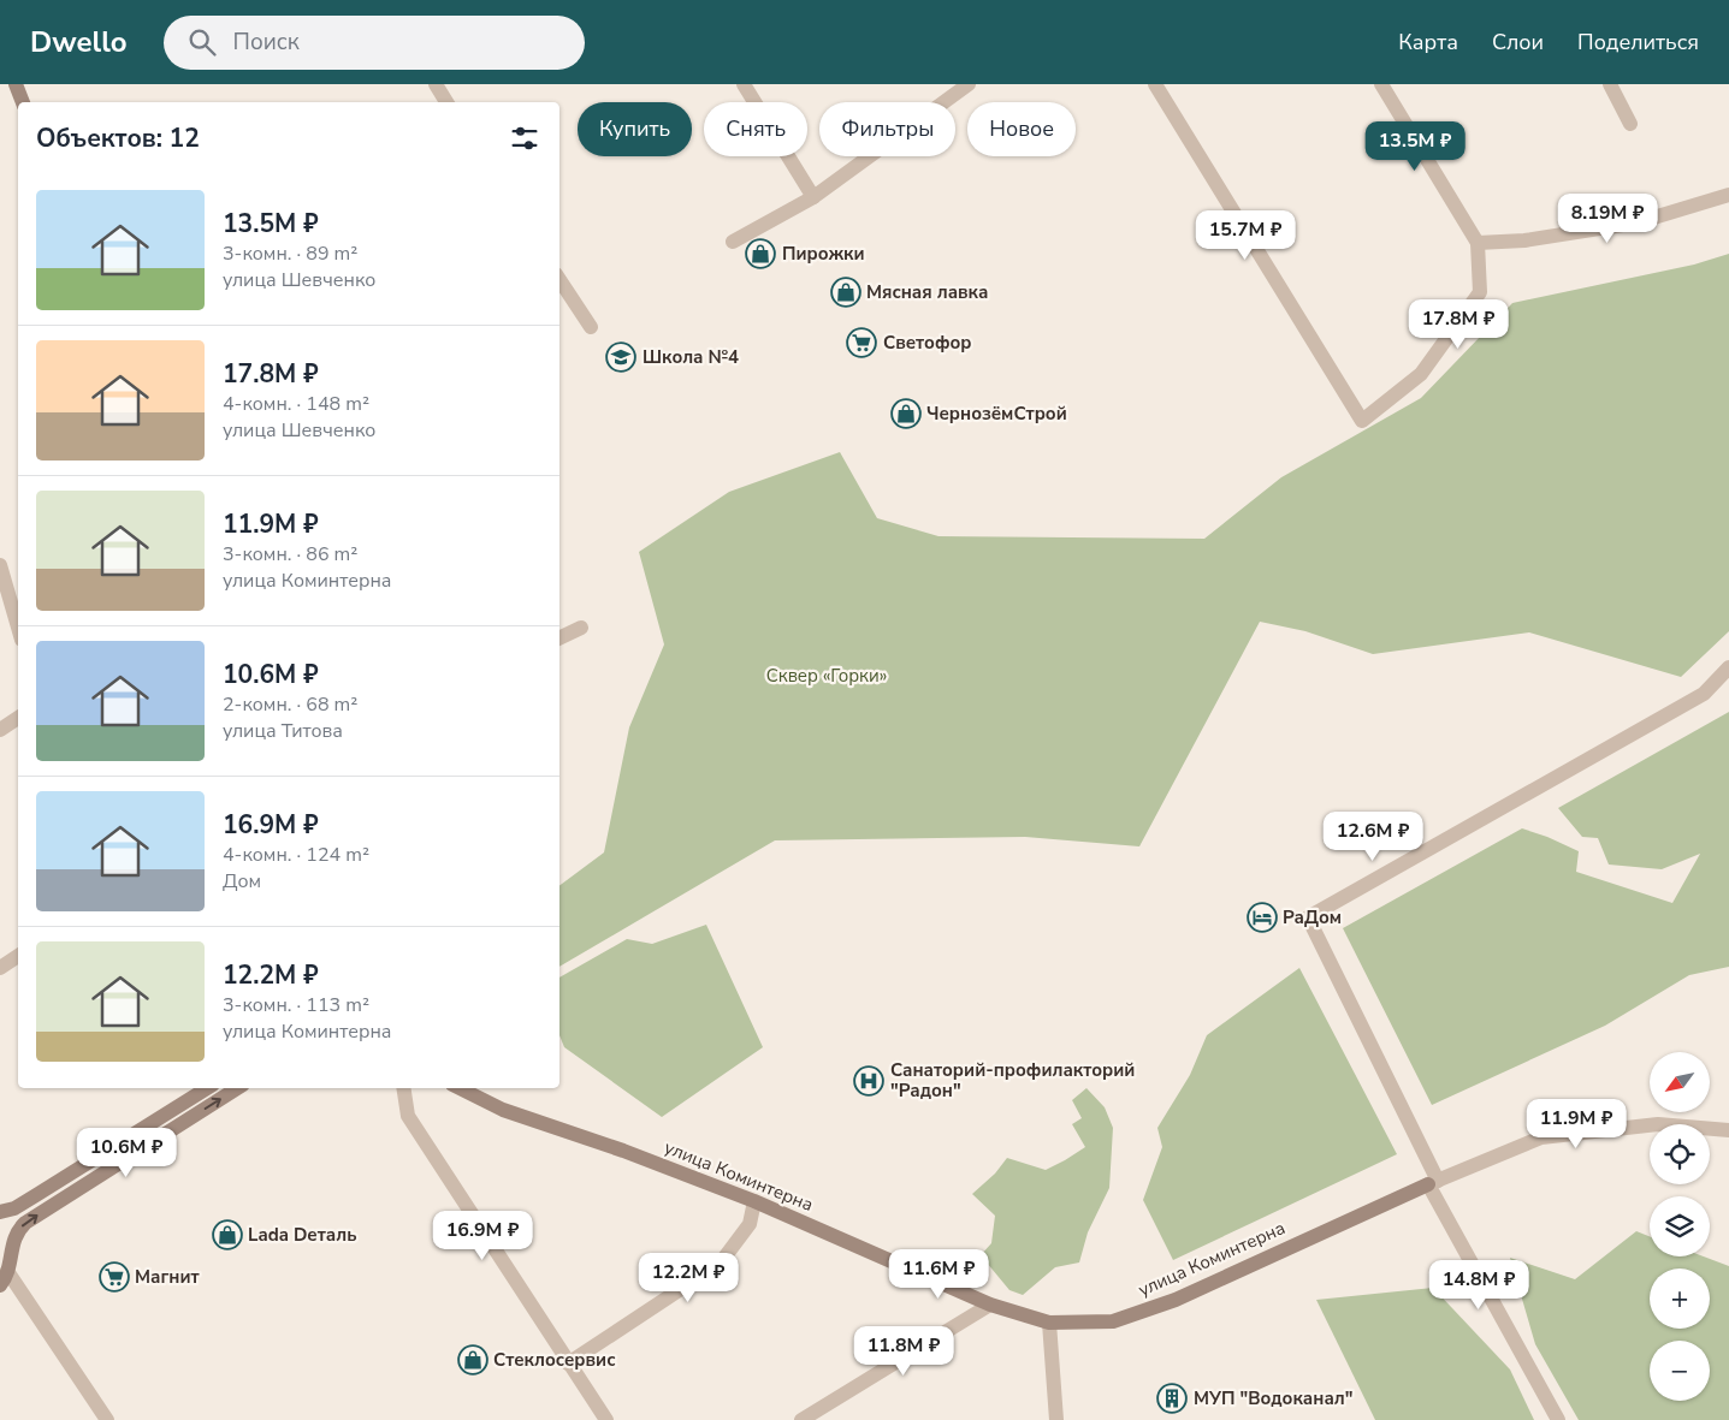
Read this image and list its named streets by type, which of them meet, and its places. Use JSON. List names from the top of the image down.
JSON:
{
  "streets": {
    "street": ["улица Коминтерна"]
  },
  "parks": ["Сквер «Горки»"],
  "places": {
    "shop": [
      "Пирожки",
      "Мясная лавка",
      "ЧернозёмСтрой",
      "Lada Dеталь",
      "Стеклосервис"
    ],
    "supermarket": ["Светофор", "Магнит"],
    "school or university": ["Школа №4"],
    "hotel": ["РаДом"],
    "hospital": ["Санаторий-профилакторий \"Радон\""],
    "building": ["МУП \"Водоканал\""]
  },
  "north": "bottom left",
  "page": {
    "header": "Dwello",
    "search": "Поиск",
    "nav": ["Карта", "Слои", "Поделиться"],
    "chip": [
      "Купить",
      "Снять",
      "Фильтры",
      "Новое"
    ],
    "heading": "Объектов: 12",
    "price": [
      "13.5M ₽",
      "8.19M ₽",
      "15.7M ₽",
      "17.8M ₽",
      "12.6M ₽",
      "11.9M ₽",
      "10.6M ₽",
      "16.9M ₽",
      "11.6M ₽",
      "12.2M ₽",
      "14.8M ₽",
      "11.8M ₽"
    ],
    "list": [
      {
        "name": "13.5M ₽",
        "note": "3-комн. · 89 m² · улица Шевченко"
      },
      {
        "name": "17.8M ₽",
        "note": "4-комн. · 148 m² · улица Шевченко"
      },
      {
        "name": "11.9M ₽",
        "note": "3-комн. · 86 m² · улица Коминтерна"
      },
      {
        "name": "10.6M ₽",
        "note": "2-комн. · 68 m² · улица Титова"
      },
      {
        "name": "16.9M ₽",
        "note": "4-комн. · 124 m² · Дом"
      },
      {
        "name": "12.2M ₽",
        "note": "3-комн. · 113 m² · улица Коминтерна"
      }
    ],
    "map_buttons": ["+", "−"]
  }
}
